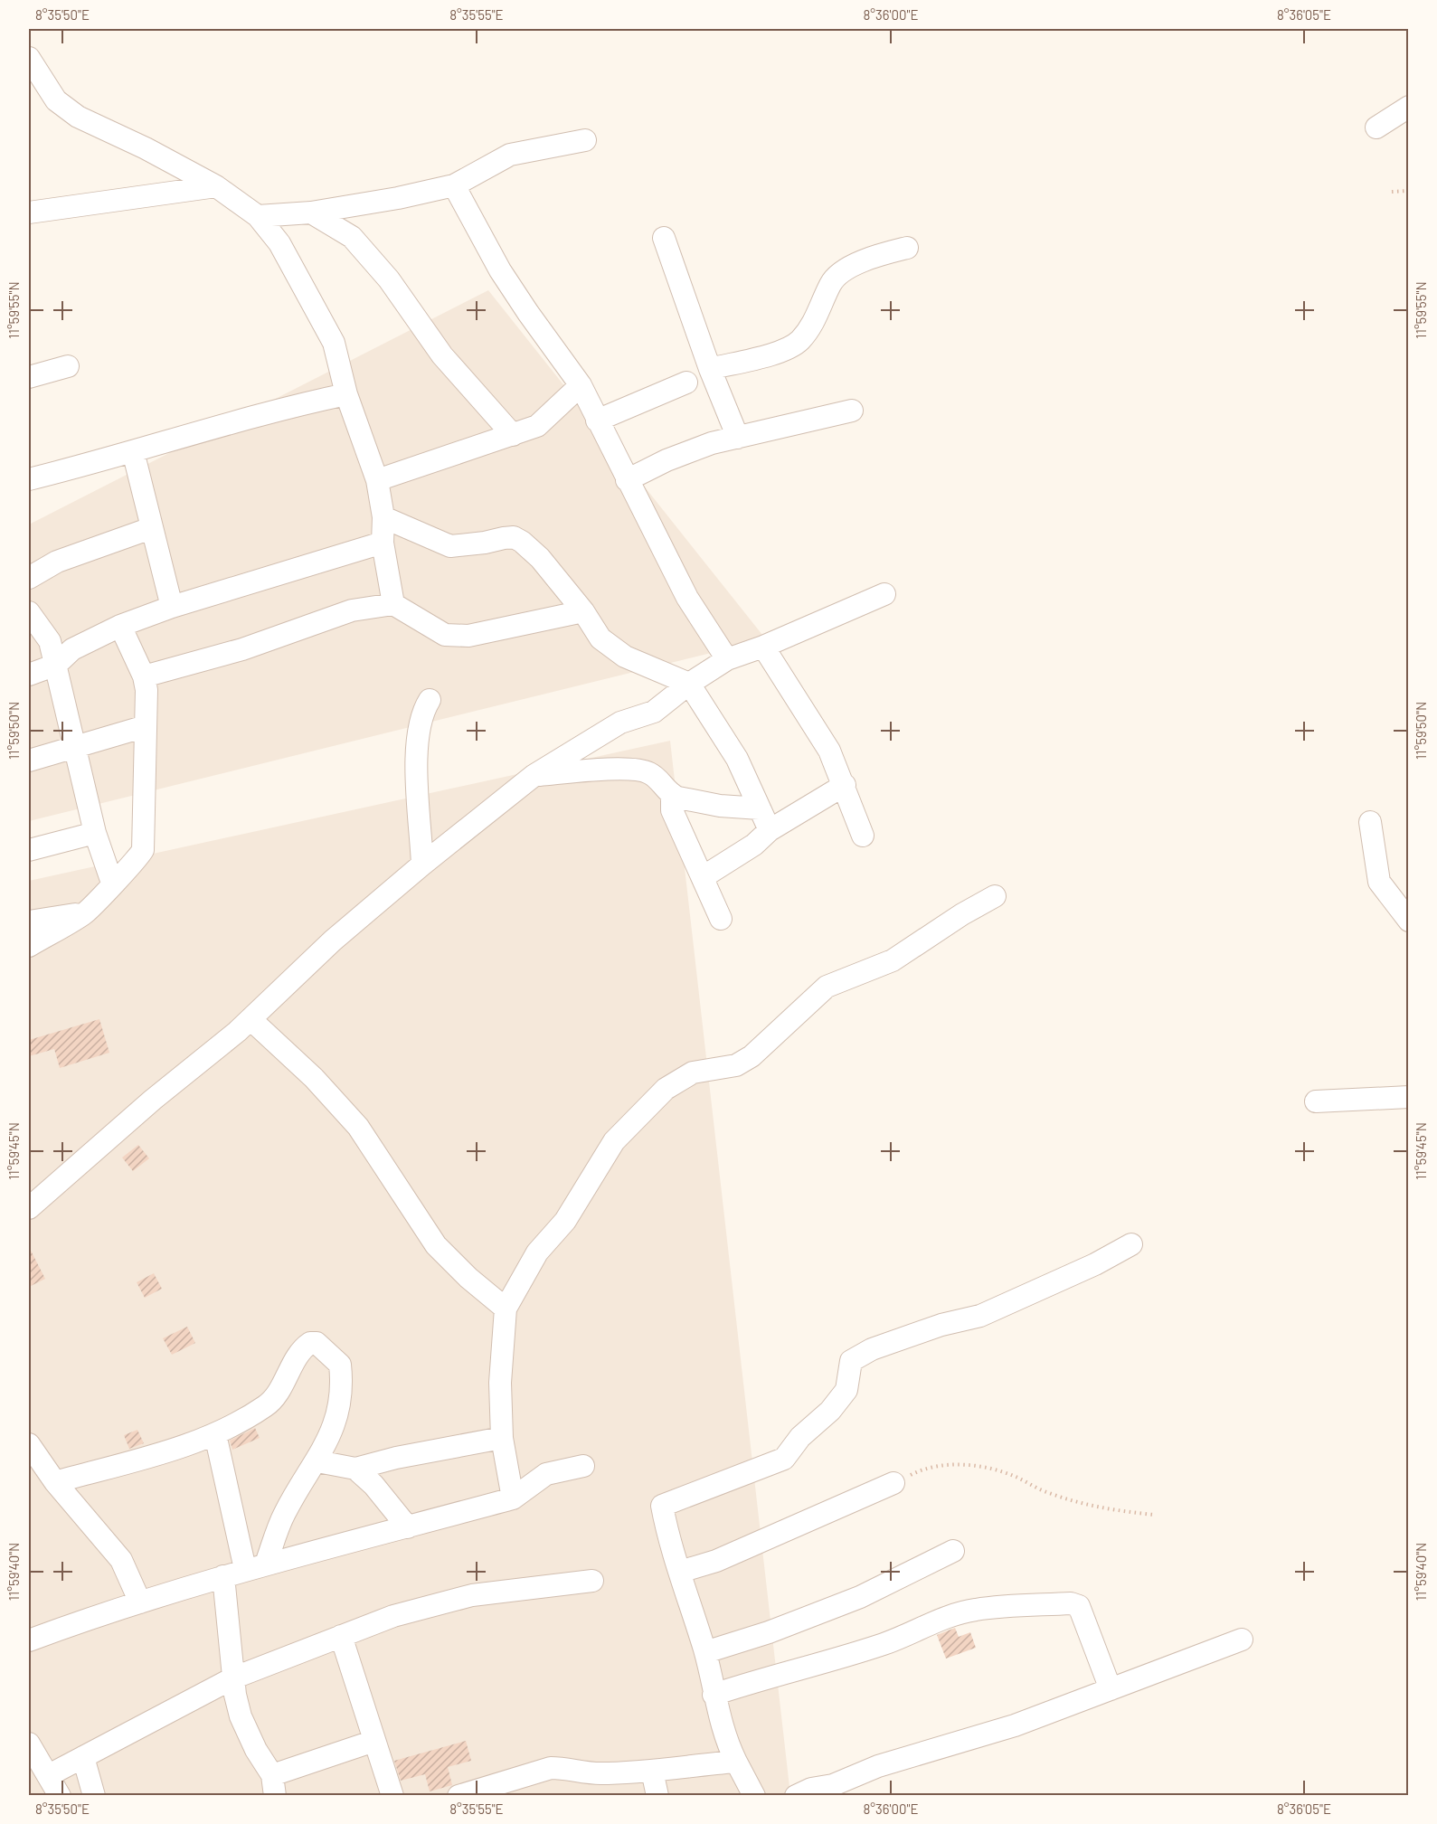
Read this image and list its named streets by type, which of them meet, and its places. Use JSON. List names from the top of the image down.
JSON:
{
  "coordinates": [
    "8°35'50\"E",
    "8°35'55\"E",
    "8°36'00\"E",
    "8°36'05\"E",
    "11°59'55\"N",
    "11°59'50\"N",
    "11°59'45\"N",
    "11°59'40\"N"
  ]
}
